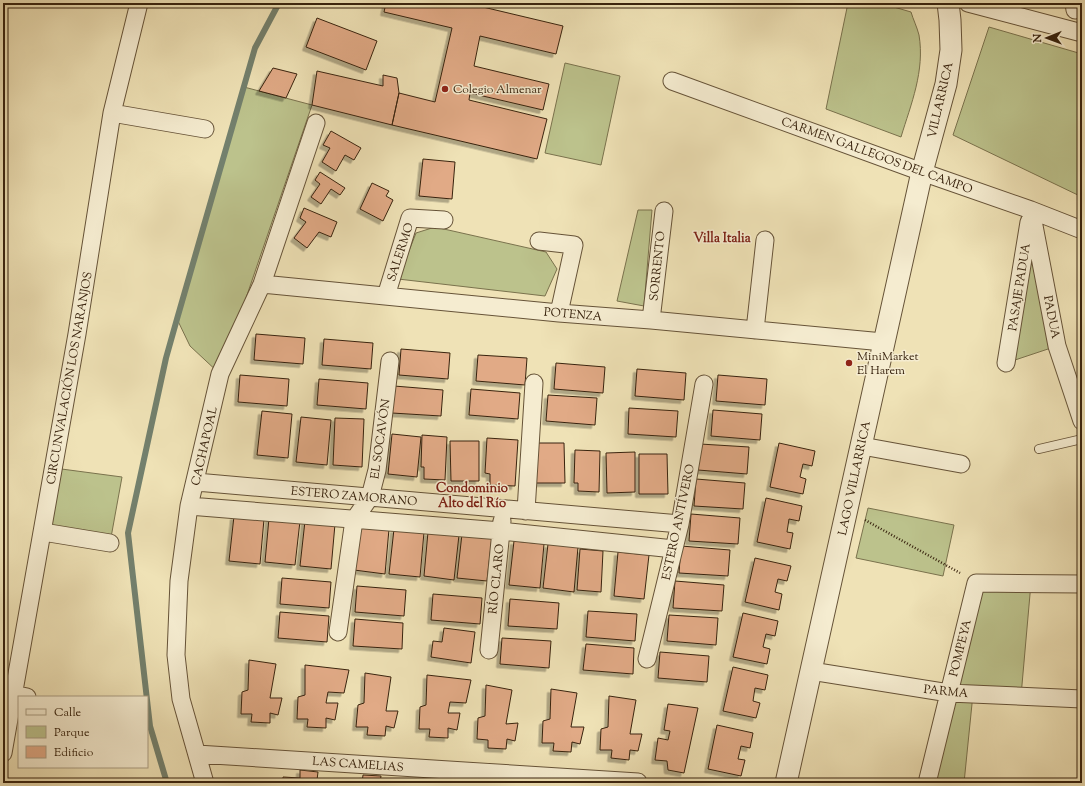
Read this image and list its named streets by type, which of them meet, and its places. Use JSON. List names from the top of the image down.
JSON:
{
  "streets": {
    "street": [
      "VILLARRICA",
      "CARMEN GALLEGOS DEL CAMPO",
      "SALERMO",
      "SORRENTO",
      "PASAJE PADUA",
      "POTENZA",
      "PADUA",
      "CIRCUNVALACIÓN LOS NARANJOS",
      "EL SOCAVÓN",
      "CACHAPOAL",
      "LAGO VILLARRICA",
      "ESTERO ZAMORANO",
      "ESTERO ANTÍVERO",
      "RÍO CLARO",
      "POMPEYA",
      "PARMA",
      "LAS CAMELIAS"
    ]
  },
  "crossings": [
    ["VILLARRICA", "CARMEN GALLEGOS DEL CAMPO"],
    ["VILLARRICA", "LAGO VILLARRICA"],
    ["CARMEN GALLEGOS DEL CAMPO", "PASAJE PADUA"],
    ["CARMEN GALLEGOS DEL CAMPO", "PADUA"],
    ["CARMEN GALLEGOS DEL CAMPO", "LAGO VILLARRICA"],
    ["SALERMO", "POTENZA"],
    ["SORRENTO", "POTENZA"],
    ["PASAJE PADUA", "PADUA"],
    ["POTENZA", "CACHAPOAL"],
    ["POTENZA", "LAGO VILLARRICA"],
    ["EL SOCAVÓN", "ESTERO ZAMORANO"],
    ["CACHAPOAL", "ESTERO ZAMORANO"],
    ["CACHAPOAL", "LAS CAMELIAS"],
    ["LAGO VILLARRICA", "PARMA"],
    ["ESTERO ZAMORANO", "ESTERO ANTÍVERO"],
    ["ESTERO ZAMORANO", "RÍO CLARO"],
    ["POMPEYA", "PARMA"]
  ],
  "districts": ["Villa Italia", "Condominio Alto del Río"],
  "places": ["Colegio Almenar", "MiniMarket El Harem"],
  "legend": ["Calle", "Parque", "Edificio"],
  "north": "left"
}
